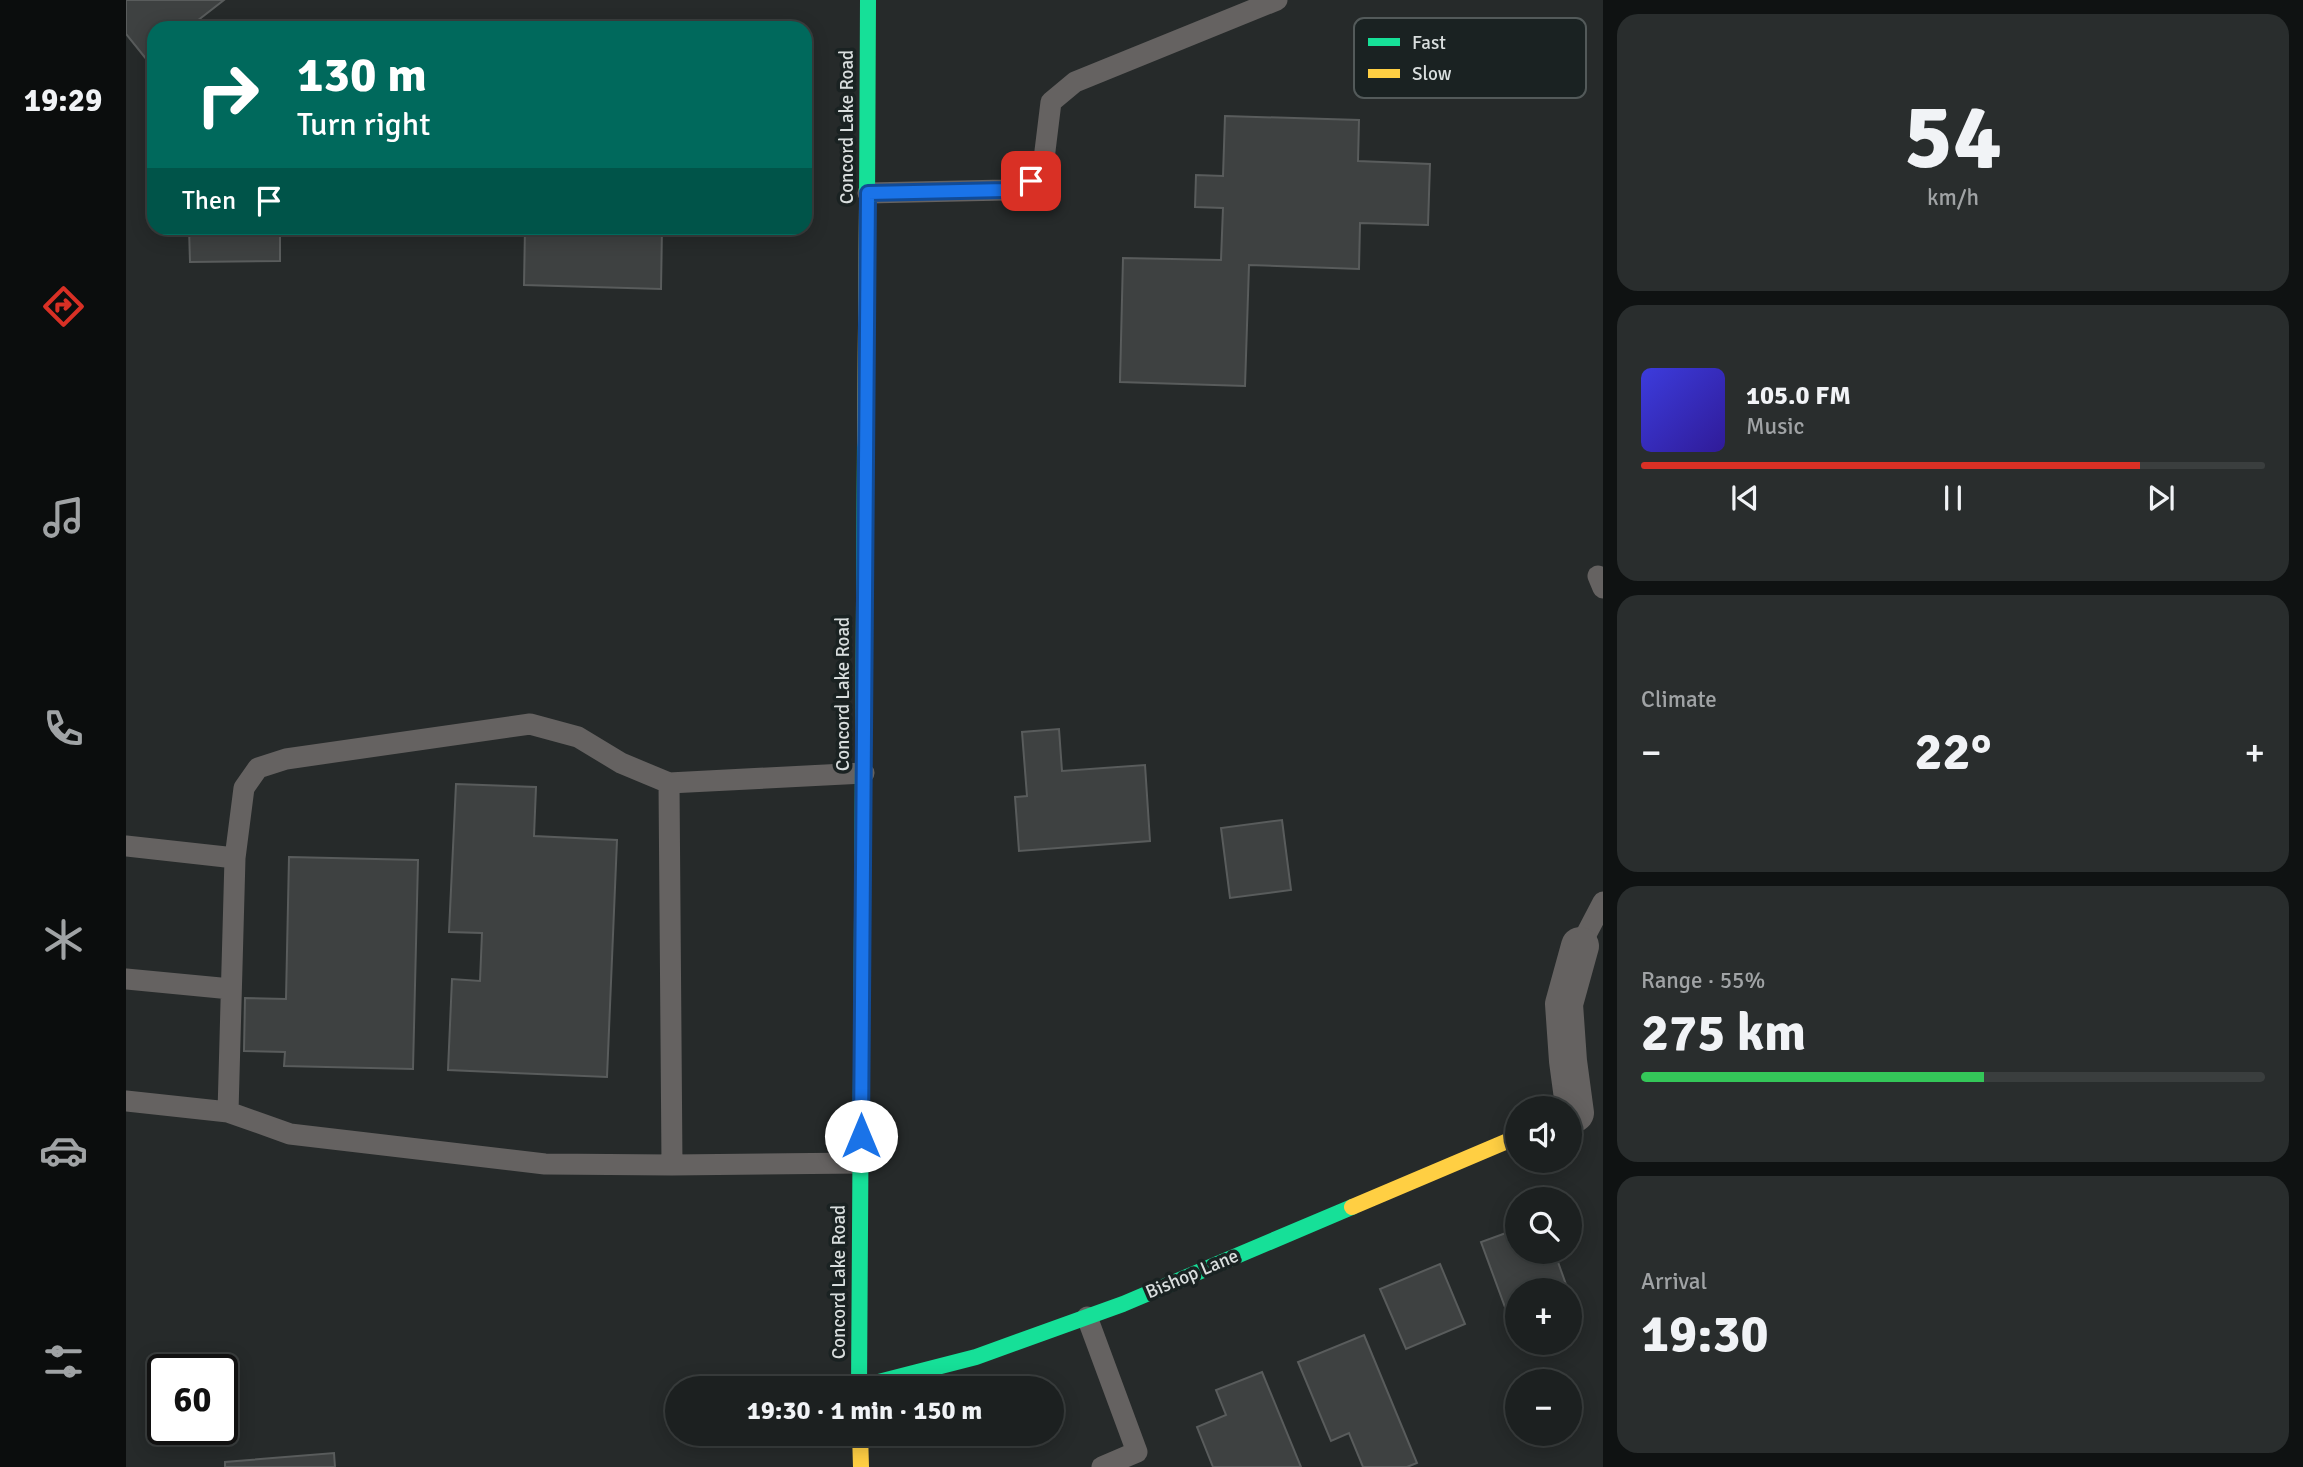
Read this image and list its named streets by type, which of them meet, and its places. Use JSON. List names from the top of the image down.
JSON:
{
  "streets": {
    "main road": ["Concord Lake Road", "Bishop Lane"]
  },
  "legend": ["Fast", "Slow"],
  "page": {
    "tabs": "19:29",
    "tile": [
      ["54", "km/h"],
      "Climate",
      ["Range · 55%", "275 km"],
      ["Arrival", "19:30"]
    ],
    "turn": ["130 m", "Turn right"],
    "then": "Then",
    "song": ["105.0 FM", "Music"],
    "heat": ["−", "22°", "+"],
    "map_buttons": ["+", "−"],
    "limit": "60",
    "trip": "19:30 · 1 min · 150 m"
  }
}
